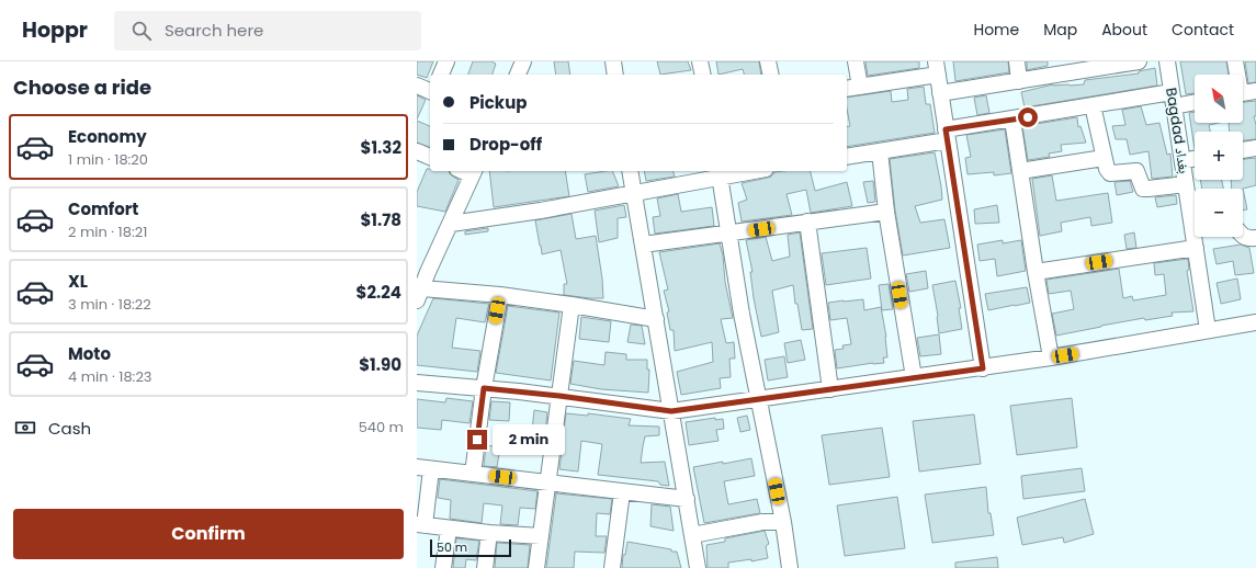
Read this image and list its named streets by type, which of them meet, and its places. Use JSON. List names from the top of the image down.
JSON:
{
  "streets": {
    "street": ["Bagdad بغداد"]
  },
  "scale_bar": "50 m",
  "north": "top left",
  "page": {
    "header": "Hoppr",
    "search": "Search here",
    "nav": [
      "Home",
      "Map",
      "About",
      "Contact"
    ],
    "heading": "Choose a ride",
    "map_buttons": ["+", "−"],
    "banner": ["Pickup", "Drop-off"],
    "list": [
      {
        "name": "Economy",
        "note": "1 min · 18:20",
        "value": "$1.32"
      },
      {
        "name": "Comfort",
        "note": "2 min · 18:21",
        "value": "$1.78"
      },
      {
        "name": "XL",
        "note": "3 min · 18:22",
        "value": "$2.24"
      },
      {
        "name": "Moto",
        "note": "4 min · 18:23",
        "value": "$1.90"
      }
    ],
    "pay": ["Cash", "540 m"],
    "bubble": "2 min",
    "buttons": "Confirm",
    "scale": "50 m"
  }
}
